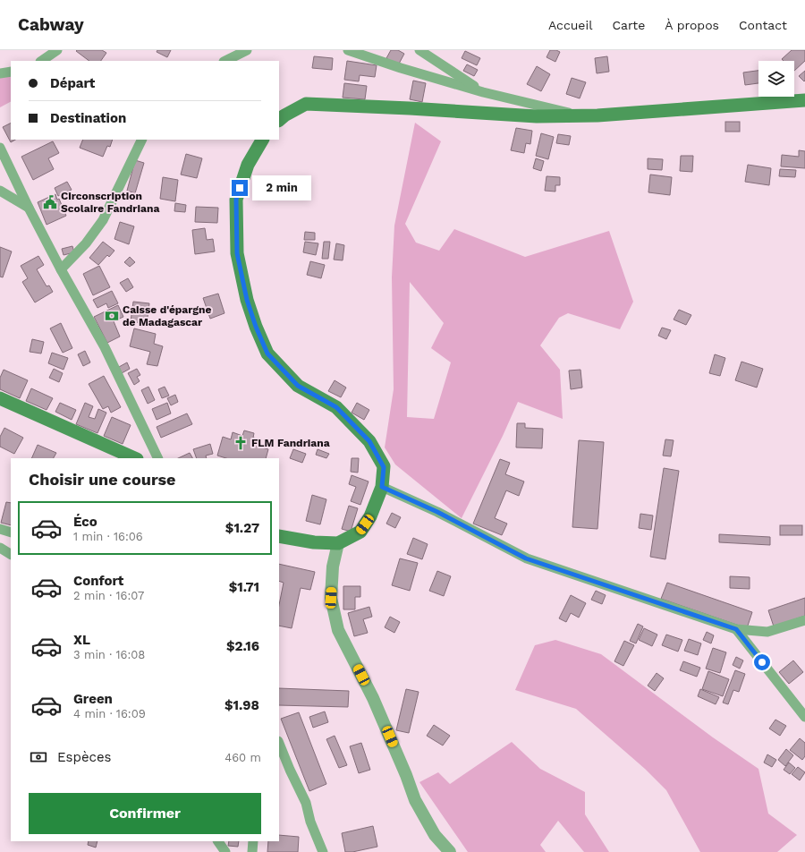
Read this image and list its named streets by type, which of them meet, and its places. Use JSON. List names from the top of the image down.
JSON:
{
  "places": {
    "public building": ["Circonscription Scolaire Fandriana"],
    "bank": ["Caisse d'épargne de Madagascar"],
    "church": ["FLM Fandriana"]
  },
  "page": {
    "header": "Cabway",
    "nav": [
      "Accueil",
      "Carte",
      "À propos",
      "Contact"
    ],
    "banner": ["Départ", "Destination"],
    "bubble": "2 min",
    "heading": "Choisir une course",
    "list": [
      {
        "name": "Éco",
        "note": "1 min · 16:06",
        "value": "$1.27"
      },
      {
        "name": "Confort",
        "note": "2 min · 16:07",
        "value": "$1.71"
      },
      {
        "name": "XL",
        "note": "3 min · 16:08",
        "value": "$2.16"
      },
      {
        "name": "Green",
        "note": "4 min · 16:09",
        "value": "$1.98"
      }
    ],
    "pay": ["Espèces", "460 m"],
    "buttons": "Confirmer"
  }
}
